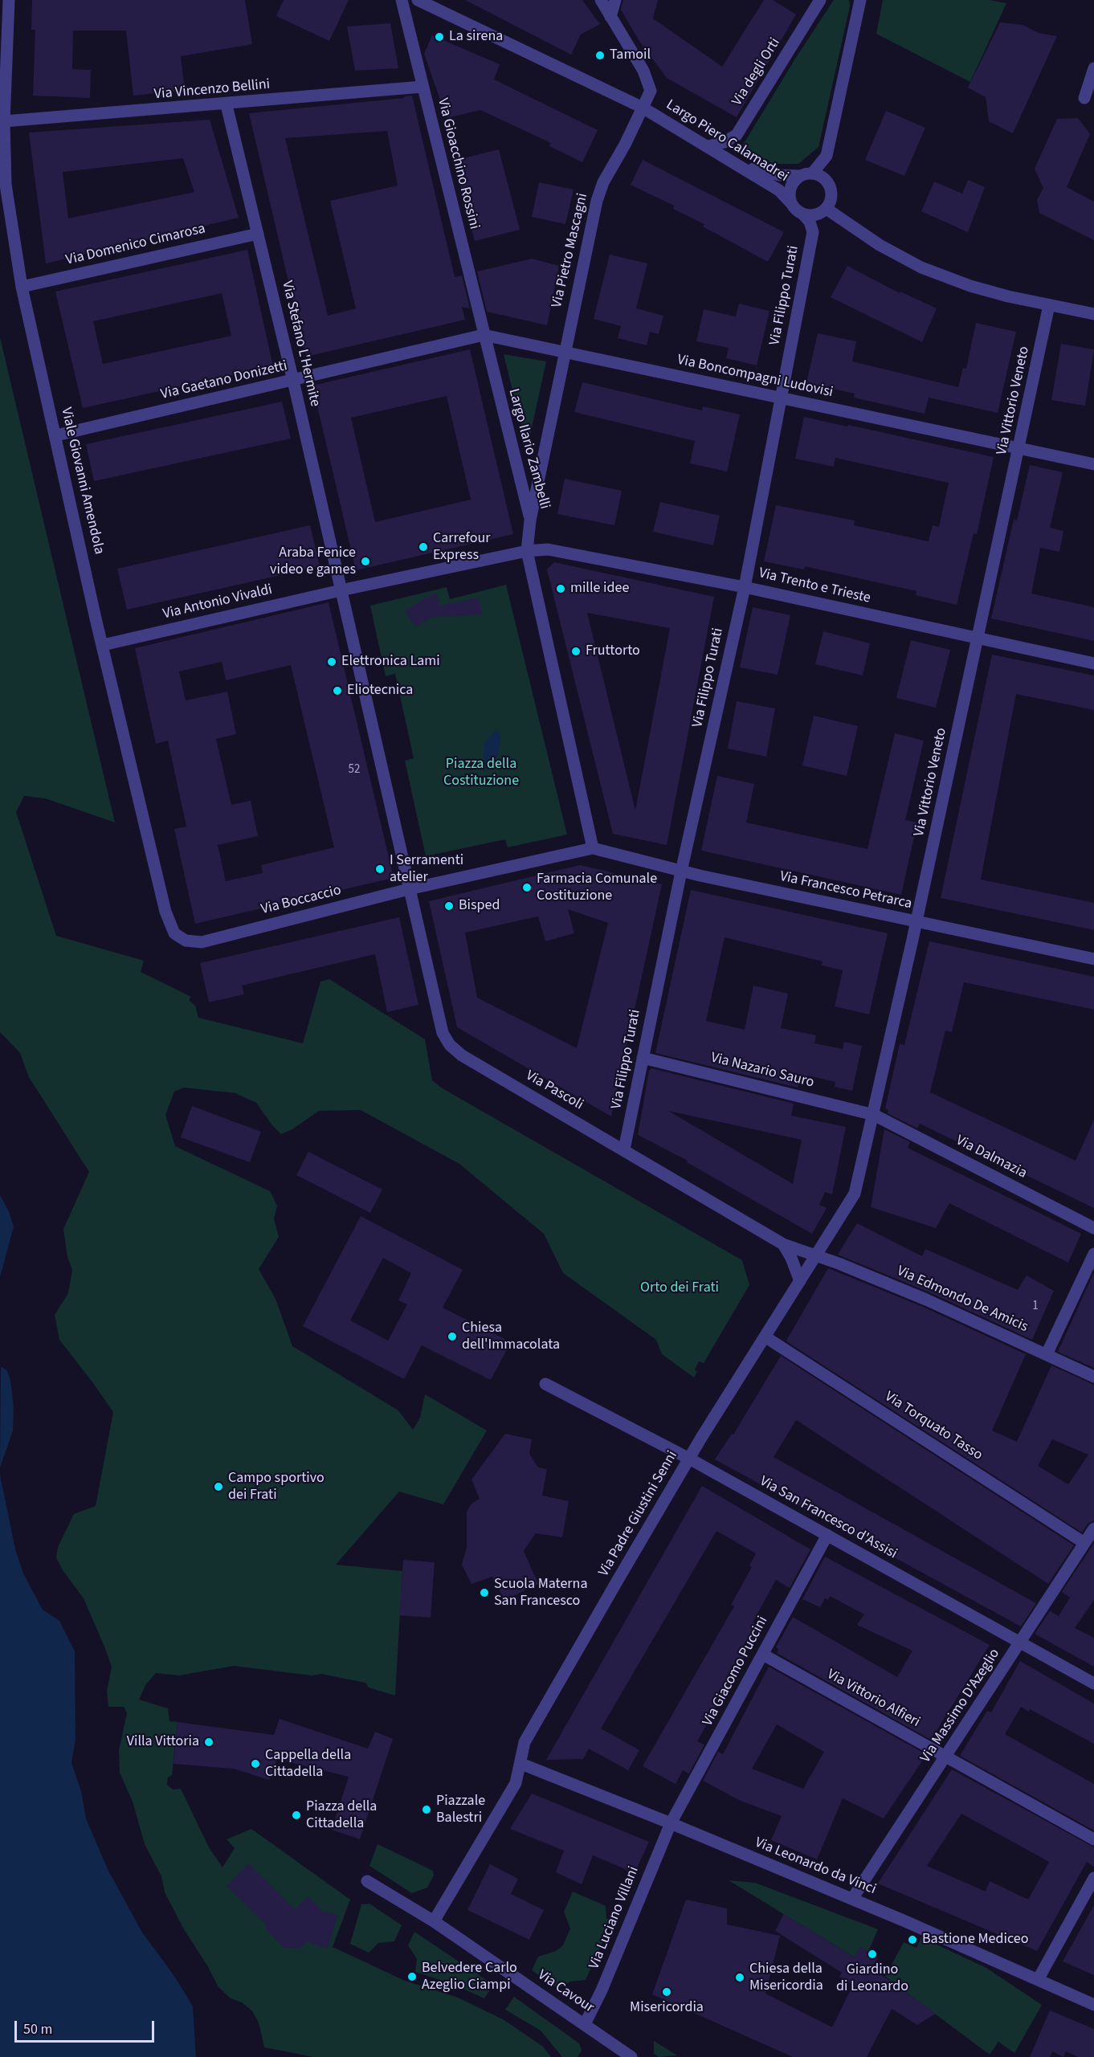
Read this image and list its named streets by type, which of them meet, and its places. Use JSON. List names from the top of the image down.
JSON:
{
  "streets": {
    "street": [
      "Via degli Orti",
      "Via Vincenzo Bellini",
      "Largo Piero Calamadrei",
      "Via Gioacchino Rossini",
      "Via Domenico Cimarosa",
      "Via Pietro Mascagni",
      "Via Filippo Turati",
      "Via Stefano L'Hermite",
      "Via Boncompagni Ludovisi",
      "Via Gaetano Donizetti",
      "Via Vittorio Veneto",
      "Largo Ilario Zambelli",
      "Viale Giovanni Amendola",
      "Via Trento e Trieste",
      "Via Antonio Vivaldi",
      "Via Francesco Petrarca",
      "Via Boccaccio",
      "Via Nazario Sauro",
      "Via Pascoli",
      "Via Dalmazia",
      "Via Edmondo De Amicis",
      "Via Torquato Tasso",
      "Via Padre Giustini Senni",
      "Via San Francesco d'Assisi",
      "Via Giacomo Puccini",
      "Via Vittorio Alfieri",
      "Via Massimo D'Azeglio",
      "Via Leonardo da Vinci",
      "Via Luciano Villani",
      "Via Cavour"
    ]
  },
  "crossings": [
    ["Via degli Orti", "Largo Piero Calamadrei"],
    ["Via Vincenzo Bellini", "Via Gioacchino Rossini"],
    ["Via Vincenzo Bellini", "Via Stefano L'Hermite"],
    ["Via Vincenzo Bellini", "Viale Giovanni Amendola"],
    ["Largo Piero Calamadrei", "Via Pietro Mascagni"],
    ["Largo Piero Calamadrei", "Via Filippo Turati"],
    ["Via Gioacchino Rossini", "Via Boncompagni Ludovisi"],
    ["Via Gioacchino Rossini", "Via Gaetano Donizetti"],
    ["Via Gioacchino Rossini", "Largo Ilario Zambelli"],
    ["Via Domenico Cimarosa", "Via Stefano L'Hermite"],
    ["Via Domenico Cimarosa", "Viale Giovanni Amendola"],
    ["Via Pietro Mascagni", "Via Boncompagni Ludovisi"],
    ["Via Pietro Mascagni", "Largo Ilario Zambelli"],
    ["Via Filippo Turati", "Via Boncompagni Ludovisi"],
    ["Via Filippo Turati", "Via Trento e Trieste"],
    ["Via Filippo Turati", "Via Francesco Petrarca"],
    ["Via Filippo Turati", "Via Nazario Sauro"],
    ["Via Filippo Turati", "Via Pascoli"],
    ["Via Stefano L'Hermite", "Via Gaetano Donizetti"],
    ["Via Stefano L'Hermite", "Via Antonio Vivaldi"],
    ["Via Boncompagni Ludovisi", "Via Gaetano Donizetti"],
    ["Via Boncompagni Ludovisi", "Via Vittorio Veneto"],
    ["Via Boncompagni Ludovisi", "Largo Ilario Zambelli"],
    ["Via Gaetano Donizetti", "Largo Ilario Zambelli"],
    ["Via Gaetano Donizetti", "Viale Giovanni Amendola"],
    ["Via Vittorio Veneto", "Via Trento e Trieste"],
    ["Via Vittorio Veneto", "Via Francesco Petrarca"],
    ["Via Vittorio Veneto", "Via Nazario Sauro"],
    ["Via Vittorio Veneto", "Via Pascoli"],
    ["Via Vittorio Veneto", "Via Dalmazia"],
    ["Via Vittorio Veneto", "Via Edmondo De Amicis"],
    ["Via Vittorio Veneto", "Via Padre Giustini Senni"],
    ["Viale Giovanni Amendola", "Via Antonio Vivaldi"],
    ["Viale Giovanni Amendola", "Via Boccaccio"],
    ["Via Boccaccio", "Via Pascoli"],
    ["Via Nazario Sauro", "Via Dalmazia"],
    ["Via Pascoli", "Via Edmondo De Amicis"],
    ["Via Pascoli", "Via Padre Giustini Senni"],
    ["Via Edmondo De Amicis", "Via Padre Giustini Senni"],
    ["Via Torquato Tasso", "Via Padre Giustini Senni"],
    ["Via Torquato Tasso", "Via Massimo D'Azeglio"],
    ["Via Padre Giustini Senni", "Via San Francesco d'Assisi"],
    ["Via Padre Giustini Senni", "Via Leonardo da Vinci"],
    ["Via Padre Giustini Senni", "Via Cavour"],
    ["Via San Francesco d'Assisi", "Via Giacomo Puccini"],
    ["Via San Francesco d'Assisi", "Via Massimo D'Azeglio"],
    ["Via Giacomo Puccini", "Via Vittorio Alfieri"],
    ["Via Giacomo Puccini", "Via Leonardo da Vinci"],
    ["Via Giacomo Puccini", "Via Luciano Villani"],
    ["Via Vittorio Alfieri", "Via Massimo D'Azeglio"],
    ["Via Massimo D'Azeglio", "Via Leonardo da Vinci"],
    ["Via Leonardo da Vinci", "Via Luciano Villani"],
    ["Via Luciano Villani", "Via Cavour"]
  ],
  "parks": ["Piazza della Costituzione", "Orto dei Frati"],
  "places": [
    "La sirena",
    "Tamoil",
    "Carrefour Express",
    "Araba Fenice video e games",
    "mille idee",
    "Fruttorto",
    "Elettronica Lami",
    "Eliotecnica",
    "I Serramenti atelier",
    "Farmacia Comunale Costituzione",
    "Bisped",
    "Chiesa dell'Immacolata",
    "Campo sportivo dei Frati",
    "Scuola Materna San Francesco",
    "Villa Vittoria",
    "Cappella della Cittadella",
    "Piazzale Balestri",
    "Piazza della Cittadella",
    "Bastione Mediceo",
    "Giardino di Leonardo",
    "Belvedere Carlo Azeglio Ciampi",
    "Chiesa della Misericordia",
    "Misericordia"
  ],
  "house_numbers": ["52", "1"],
  "scale_bar": "50 m"
}
